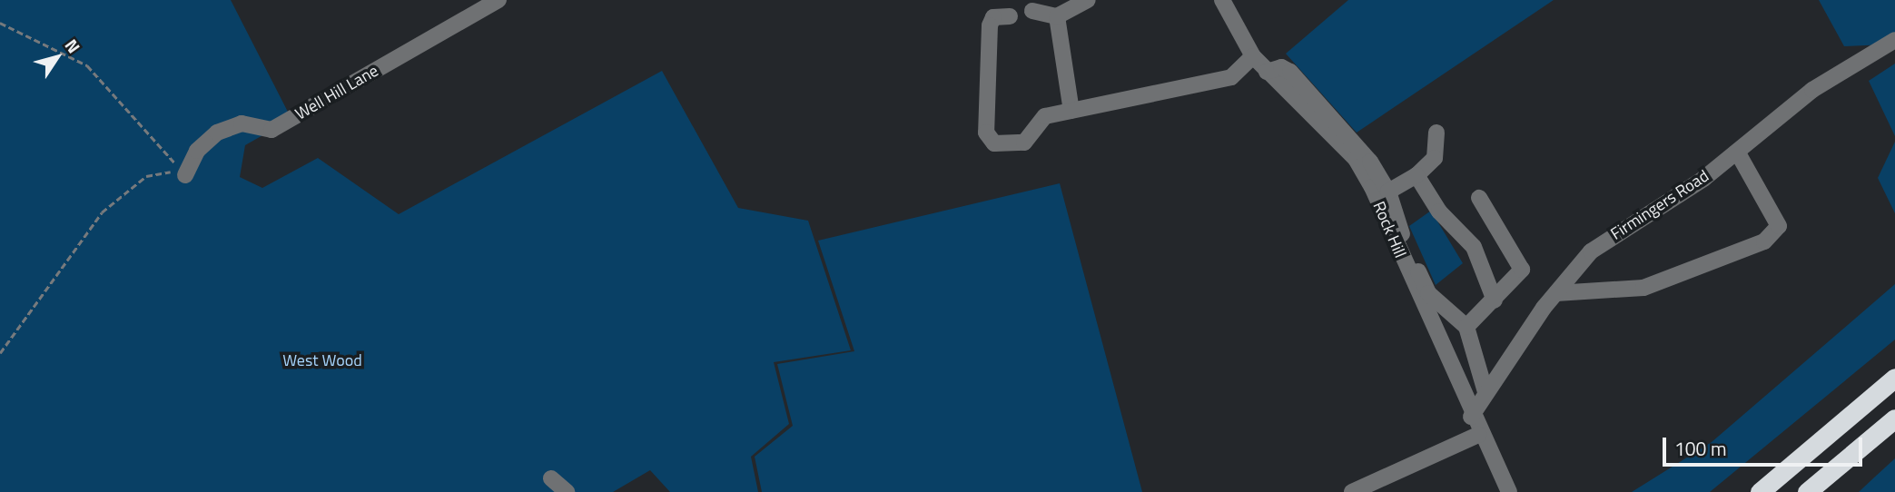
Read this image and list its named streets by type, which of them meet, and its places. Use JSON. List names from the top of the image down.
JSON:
{
  "streets": {
    "street": ["Well Hill Lane", "Firmingers Road", "Rock Hill"]
  },
  "crossings": [
    ["Firmingers Road", "Rock Hill"]
  ],
  "parks": ["West Wood"],
  "scale_bar": "100 m",
  "north": "top right"
}
